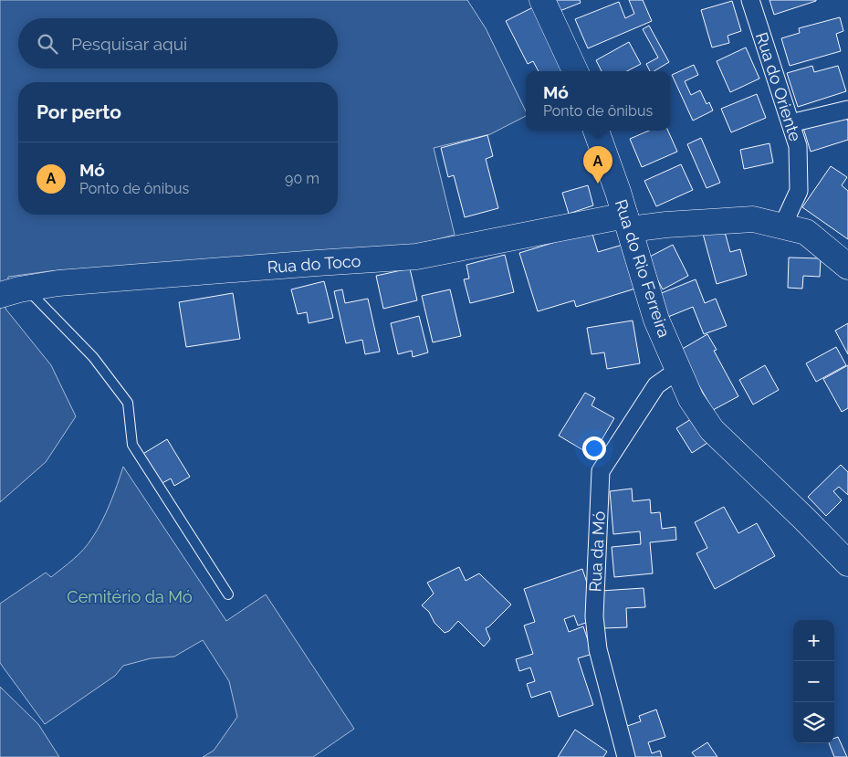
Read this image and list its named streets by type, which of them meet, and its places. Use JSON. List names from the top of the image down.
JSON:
{
  "streets": {
    "street": [
      "Rua do Oriente",
      "Rua do Toco",
      "Rua do Rio Ferreira",
      "Rua da Mó"
    ]
  },
  "crossings": [
    ["Rua do Oriente", "Rua do Toco"],
    ["Rua do Toco", "Rua do Rio Ferreira"],
    ["Rua do Rio Ferreira", "Rua da Mó"]
  ],
  "parks": ["Cemitério da Mó"],
  "page": {
    "search": "Pesquisar aqui",
    "popup": ["Mó", "Ponto de ônibus"],
    "heading": "Por perto",
    "list": [
      {
        "mark": "A",
        "name": "Mó",
        "note": "Ponto de ônibus",
        "value": "90 m"
      }
    ],
    "pins": "A",
    "map_buttons": ["+", "−"]
  }
}
